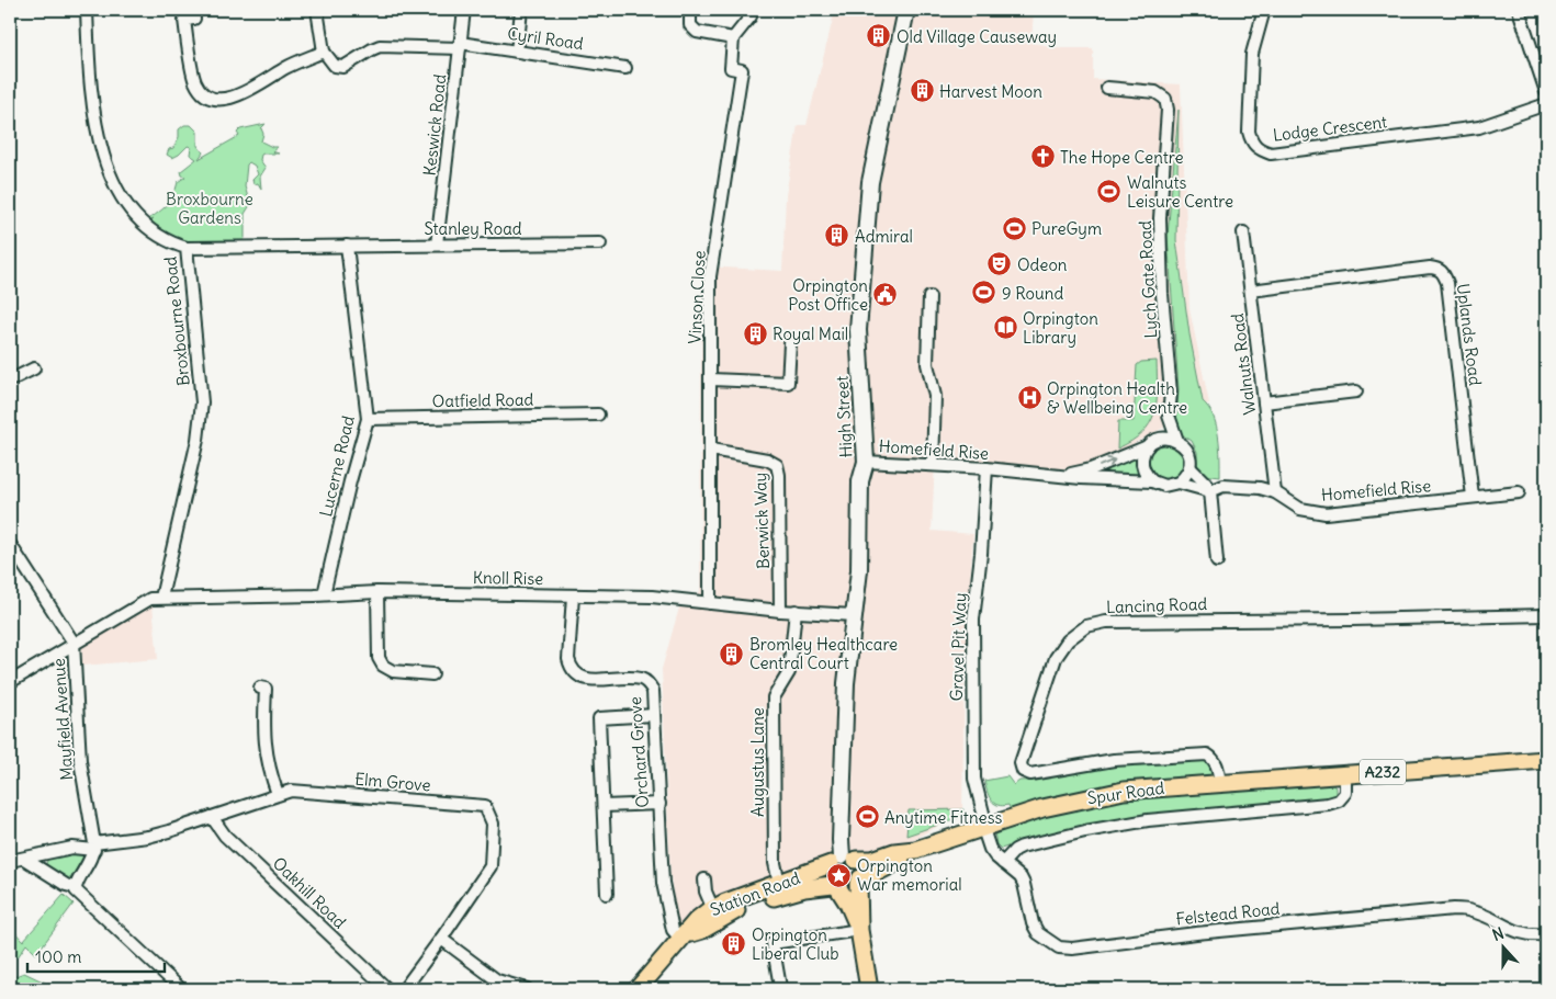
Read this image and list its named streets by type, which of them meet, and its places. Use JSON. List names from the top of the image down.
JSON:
{
  "streets": {
    "main road": ["A232", "Spur Road", "Station Road"],
    "street": [
      "Cyril Road",
      "Keswick Road",
      "Lodge Crescent",
      "Stanley Road",
      "Lych Gate Road",
      "Vinson Close",
      "Broxbourne Road",
      "Uplands Road",
      "Walnuts Road",
      "Oatfield Road",
      "High Street",
      "Homefield Rise",
      "Lucerne Road",
      "Berwick Way",
      "Knoll Rise",
      "Lancing Road",
      "Gravel Pit Way",
      "Mayfield Avenue",
      "Orchard Grove",
      "Augustus Lane",
      "Elm Grove",
      "Oakhill Road",
      "Felstead Road"
    ]
  },
  "crossings": [
    ["Cyril Road", "Keswick Road"],
    ["Keswick Road", "Stanley Road"],
    ["Stanley Road", "Broxbourne Road"],
    ["Stanley Road", "Lucerne Road"],
    ["Lych Gate Road", "Homefield Rise"],
    ["Vinson Close", "Berwick Way"],
    ["Vinson Close", "Knoll Rise"],
    ["Broxbourne Road", "Knoll Rise"],
    ["Uplands Road", "Walnuts Road"],
    ["Uplands Road", "Homefield Rise"],
    ["Walnuts Road", "Homefield Rise"],
    ["Oatfield Road", "Lucerne Road"],
    ["High Street", "Homefield Rise"],
    ["High Street", "Knoll Rise"],
    ["High Street", "Spur Road"],
    ["High Street", "Station Road"],
    ["Homefield Rise", "Gravel Pit Way"],
    ["Lucerne Road", "Knoll Rise"],
    ["Berwick Way", "Knoll Rise"],
    ["Knoll Rise", "Mayfield Avenue"],
    ["Knoll Rise", "Orchard Grove"],
    ["Knoll Rise", "Augustus Lane"],
    ["Lancing Road", "Spur Road"],
    ["Gravel Pit Way", "Spur Road"],
    ["Gravel Pit Way", "Felstead Road"],
    ["Mayfield Avenue", "Elm Grove"],
    ["Orchard Grove", "Station Road"],
    ["Augustus Lane", "Station Road"],
    ["Elm Grove", "Oakhill Road"],
    ["Spur Road", "Station Road"],
    ["Spur Road", "Felstead Road"]
  ],
  "parks": ["Broxbourne Gardens"],
  "places": {
    "building": [
      "Old Village Causeway",
      "Harvest Moon",
      "Admiral",
      "Royal Mail",
      "Bromley Healthcare Central Court",
      "Orpington Liberal Club"
    ],
    "church": ["The Hope Centre"],
    "sports": [
      "Walnuts Leisure Centre",
      "PureGym",
      "9 Round",
      "Anytime Fitness"
    ],
    "theatre": ["Odeon"],
    "public building": ["Orpington Post Office"],
    "library": ["Orpington Library"],
    "hospital": ["Orpington Health & Wellbeing Centre"],
    "place": ["Orpington War memorial"]
  },
  "scale_bar": "100 m",
  "north": "top"
}
